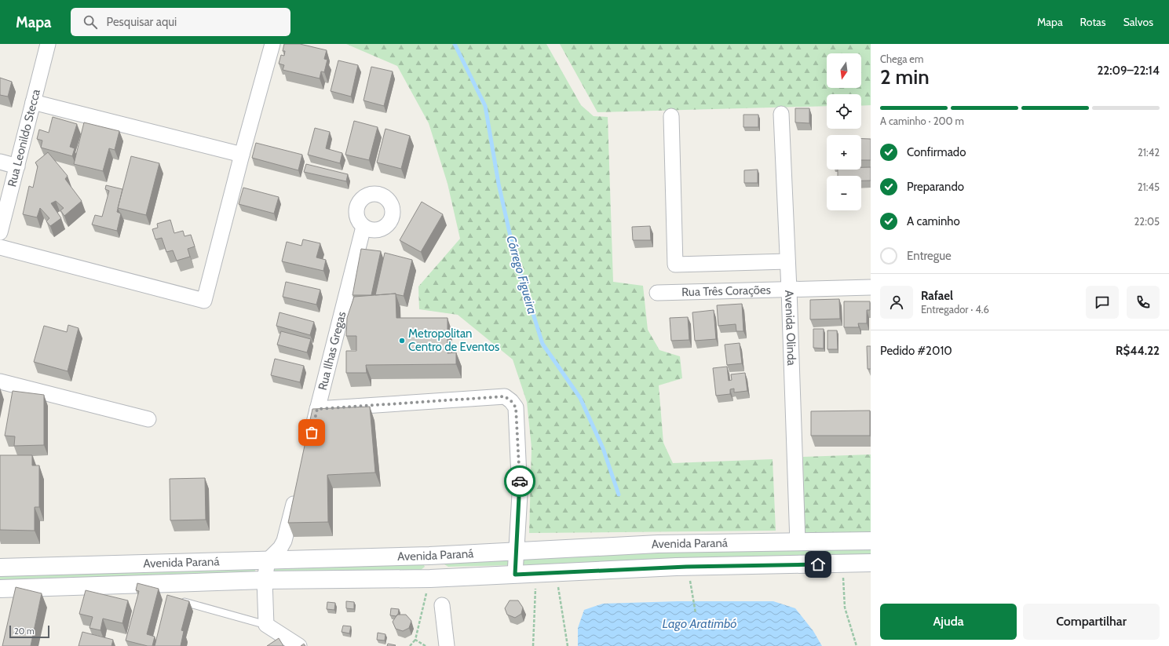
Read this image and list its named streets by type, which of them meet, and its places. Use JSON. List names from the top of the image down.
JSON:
{
  "streets": {
    "main road": ["Avenida Paraná"],
    "street": [
      "Rua Leonildo Stecca",
      "Rua Três Corações",
      "Avenida Olinda",
      "Rua Ilhas Gregas"
    ]
  },
  "crossings": [
    ["Rua Três Corações", "Avenida Olinda"],
    ["Avenida Olinda", "Avenida Paraná"]
  ],
  "water": ["Córrego Figueira", "Lago Aratimbó"],
  "places": ["Metropolitan Centro de Eventos"],
  "scale_bar": "20 m",
  "north": "bottom",
  "page": {
    "header": "Mapa",
    "search": "Pesquisar aqui",
    "nav": ["Mapa", "Rotas", "Salvos"],
    "heading": ["2 min", "Chega em", "22:09–22:14"],
    "panel": [
      "Rafael",
      "Entregador · 4.6",
      "Pedido #2010",
      "R$44.22"
    ],
    "map_buttons": ["+", "−"],
    "bar": "A caminho · 200 m",
    "list": [
      ["Confirmado", "21:42"],
      ["Preparando", "21:45"],
      ["A caminho", "22:05"],
      "Entregue"
    ],
    "buttons": ["Ajuda", "Compartilhar"],
    "scale": "20 m"
  }
}
